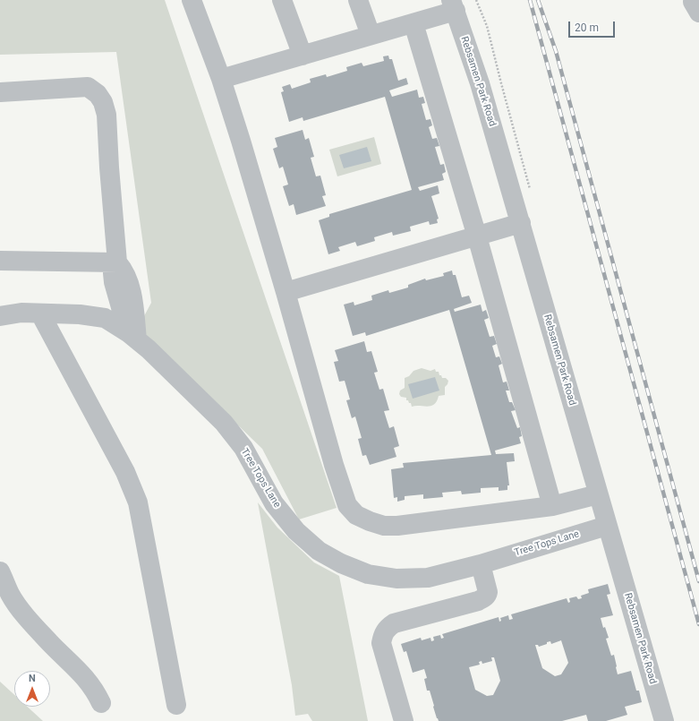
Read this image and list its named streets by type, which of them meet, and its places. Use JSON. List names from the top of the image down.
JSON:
{
  "streets": {
    "street": ["Rebsamen Park Road", "Tree Tops Lane"]
  },
  "crossings": [
    ["Rebsamen Park Road", "Tree Tops Lane"]
  ],
  "scale_bar": "20 m",
  "north": "top"
}
